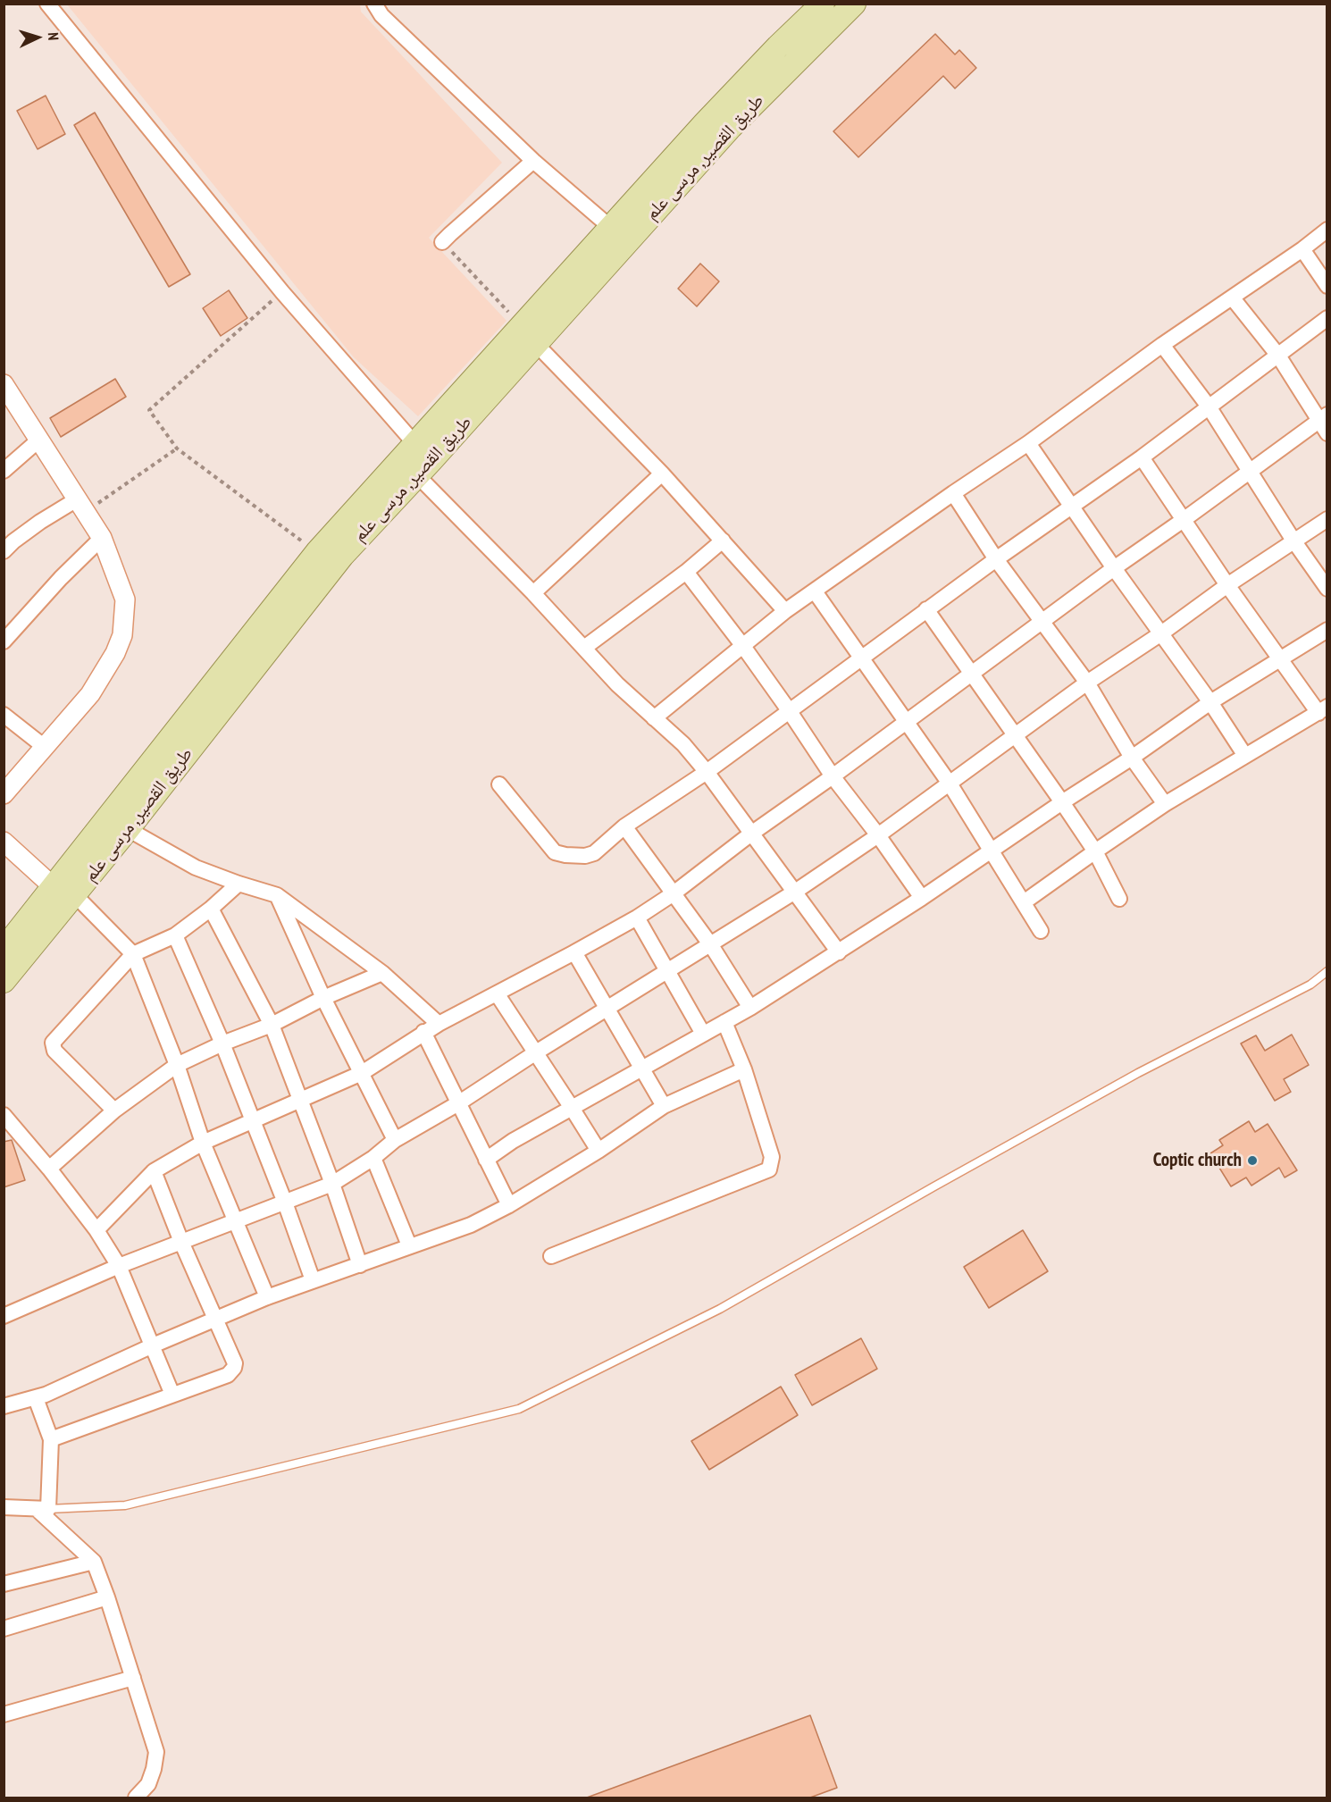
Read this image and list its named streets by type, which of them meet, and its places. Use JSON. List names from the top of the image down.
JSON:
{
  "streets": {
    "main road": ["طريق القصير, مرسى علم"]
  },
  "places": ["Coptic church"],
  "north": "right"
}
